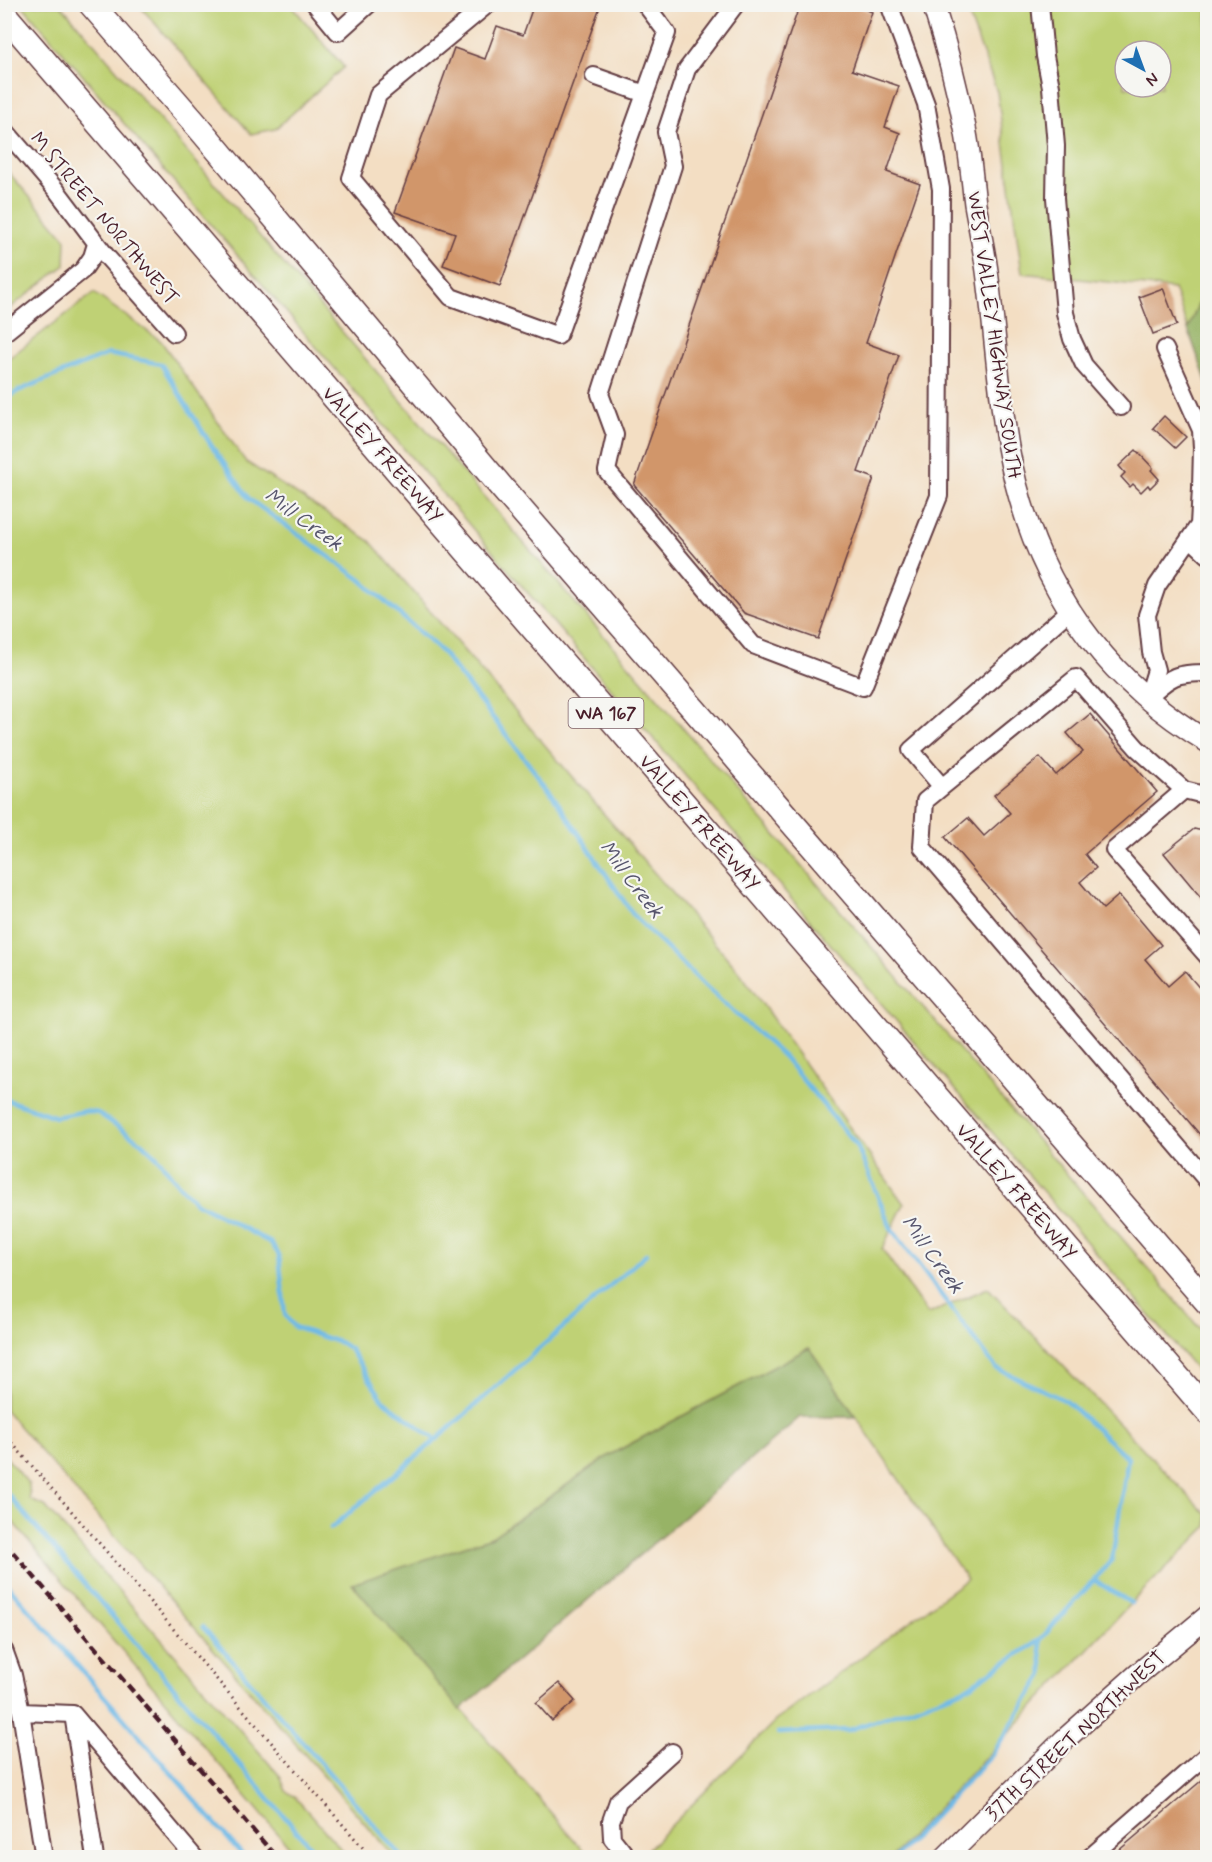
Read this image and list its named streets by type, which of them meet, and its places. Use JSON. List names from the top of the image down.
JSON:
{
  "streets": {
    "highway": ["VALLEY FREEWAY", "WA 167"],
    "main road": ["WEST VALLEY HIGHWAY SOUTH", "37TH STREET NORTHWEST"],
    "street": ["M STREET NORTHWEST"]
  },
  "water": ["Mill Creek"],
  "north": "bottom right"
}
